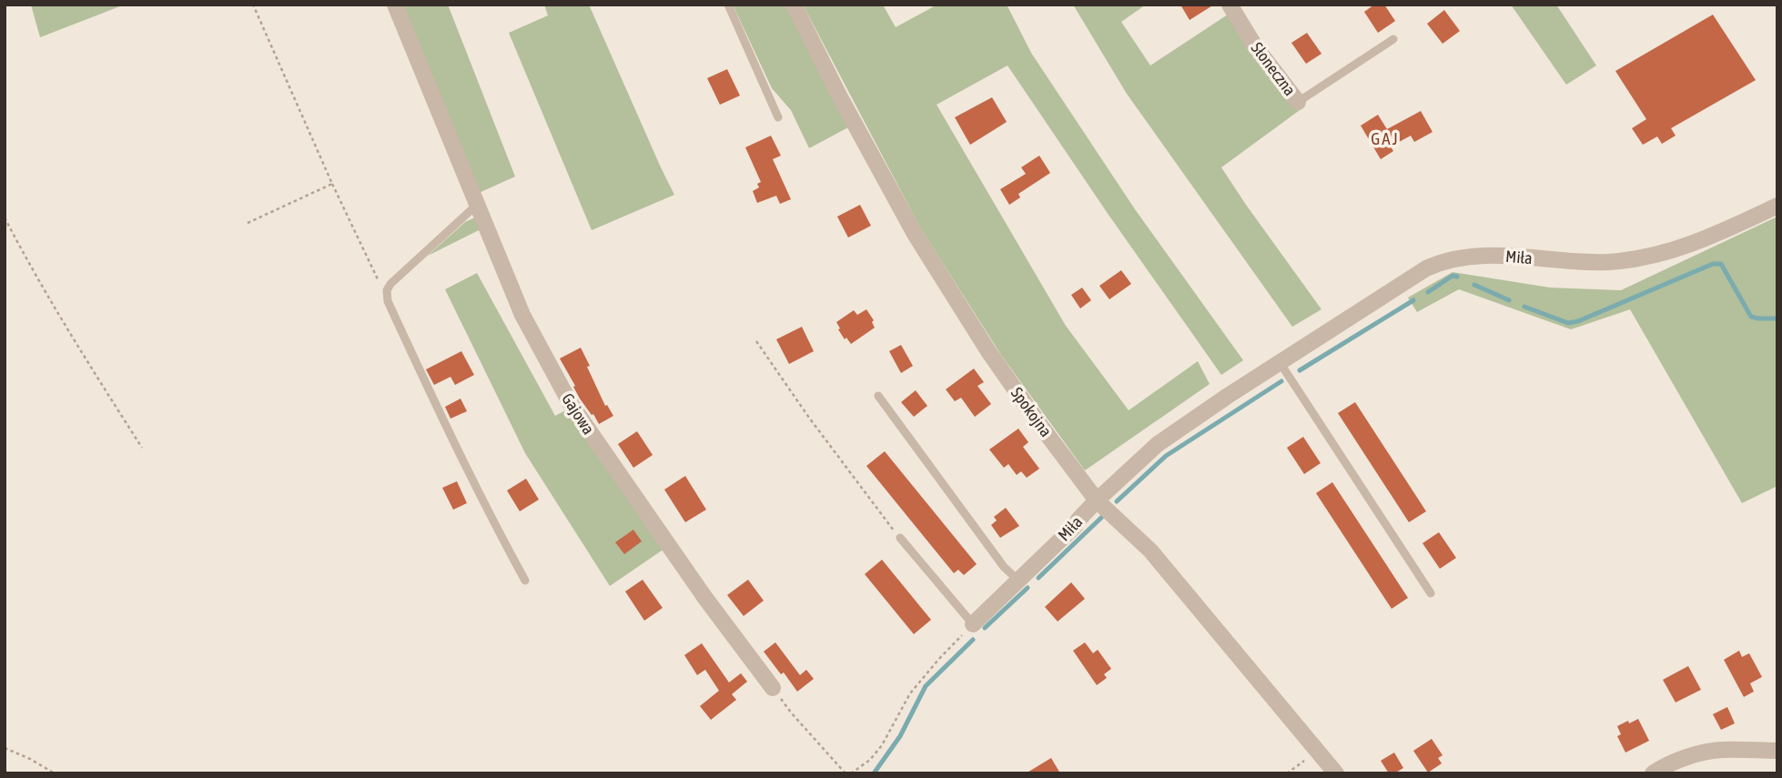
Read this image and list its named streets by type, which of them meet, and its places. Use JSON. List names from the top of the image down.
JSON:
{
  "streets": {
    "street": [
      "Słoneczna",
      "Miła",
      "Spokojna",
      "Gajowa"
    ]
  },
  "crossings": [
    ["Miła", "Spokojna"]
  ],
  "districts": ["GAJ"]
}
